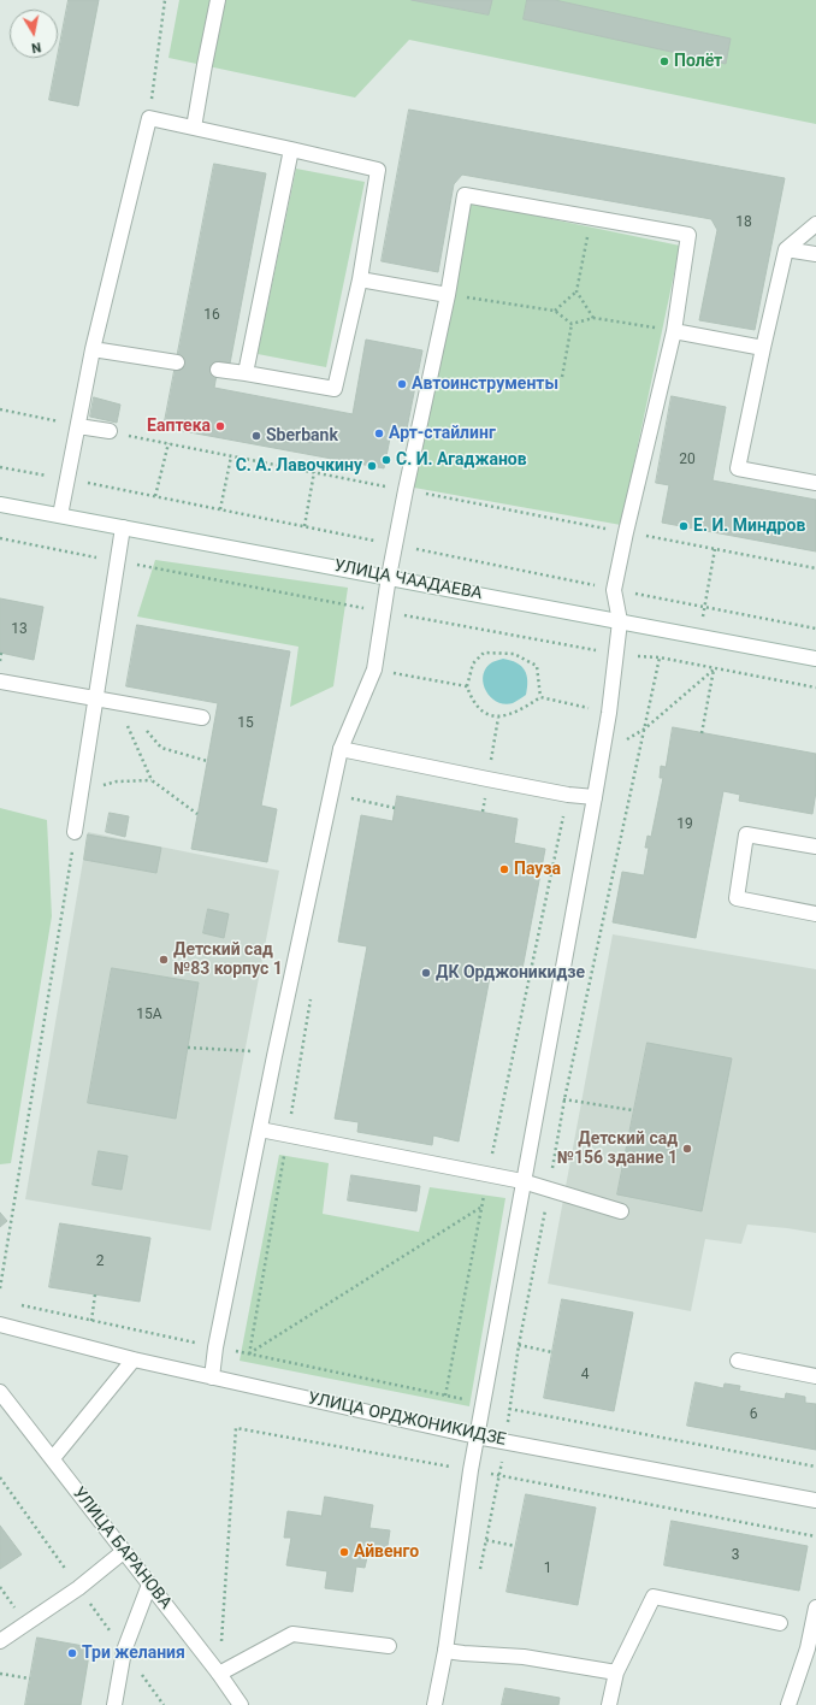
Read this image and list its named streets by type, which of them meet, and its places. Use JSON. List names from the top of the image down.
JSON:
{
  "streets": {
    "street": ["УЛИЦА ЧААДАЕВА", "УЛИЦА ОРДЖОНИКИДЗЕ", "УЛИЦА БАРАНОВА"]
  },
  "places": [
    "Полёт",
    "Автоинструменты",
    "Еаптека",
    "Арт-стайлинг",
    "Sberbank",
    "С. И. Агаджанов",
    "С. А. Лавочкину",
    "Е. И. Миндров",
    "Пауза",
    "Детский сад №83 корпус 1",
    "ДК Орджоникидзе",
    "Детский сад №156 здание 1",
    "Айвенго",
    "Три желания"
  ],
  "house_numbers": [
    "18",
    "16",
    "20",
    "13",
    "15",
    "19",
    "15А",
    "2",
    "4",
    "6",
    "3",
    "1"
  ],
  "north": "bottom"
}
